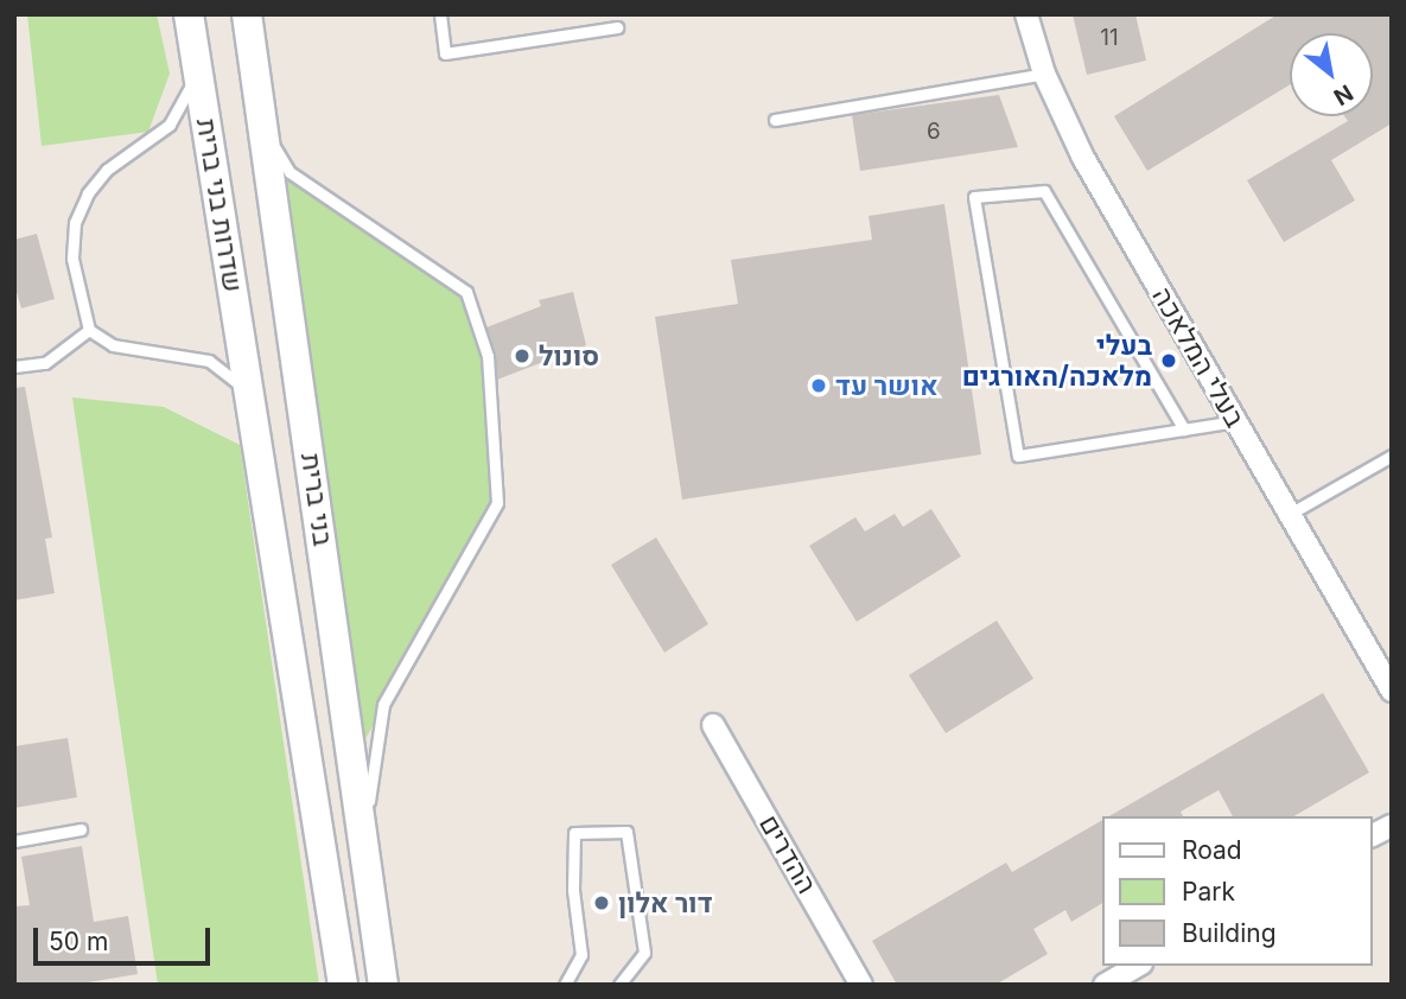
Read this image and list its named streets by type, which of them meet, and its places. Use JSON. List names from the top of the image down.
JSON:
{
  "streets": {
    "main road": ["שדרות בני ברית", "בני ברית"],
    "street": ["בעלי המלאכה", "ההדרים"]
  },
  "crossings": [
    ["שדרות בני ברית", "בני ברית"]
  ],
  "places": [
    "סונול",
    "בעלי מלאכה/האורגים",
    "אושר עד",
    "דור אלון"
  ],
  "house_numbers": ["11", "6"],
  "legend": ["Road", "Park", "Building"],
  "scale_bar": "50 m",
  "north": "bottom right"
}
